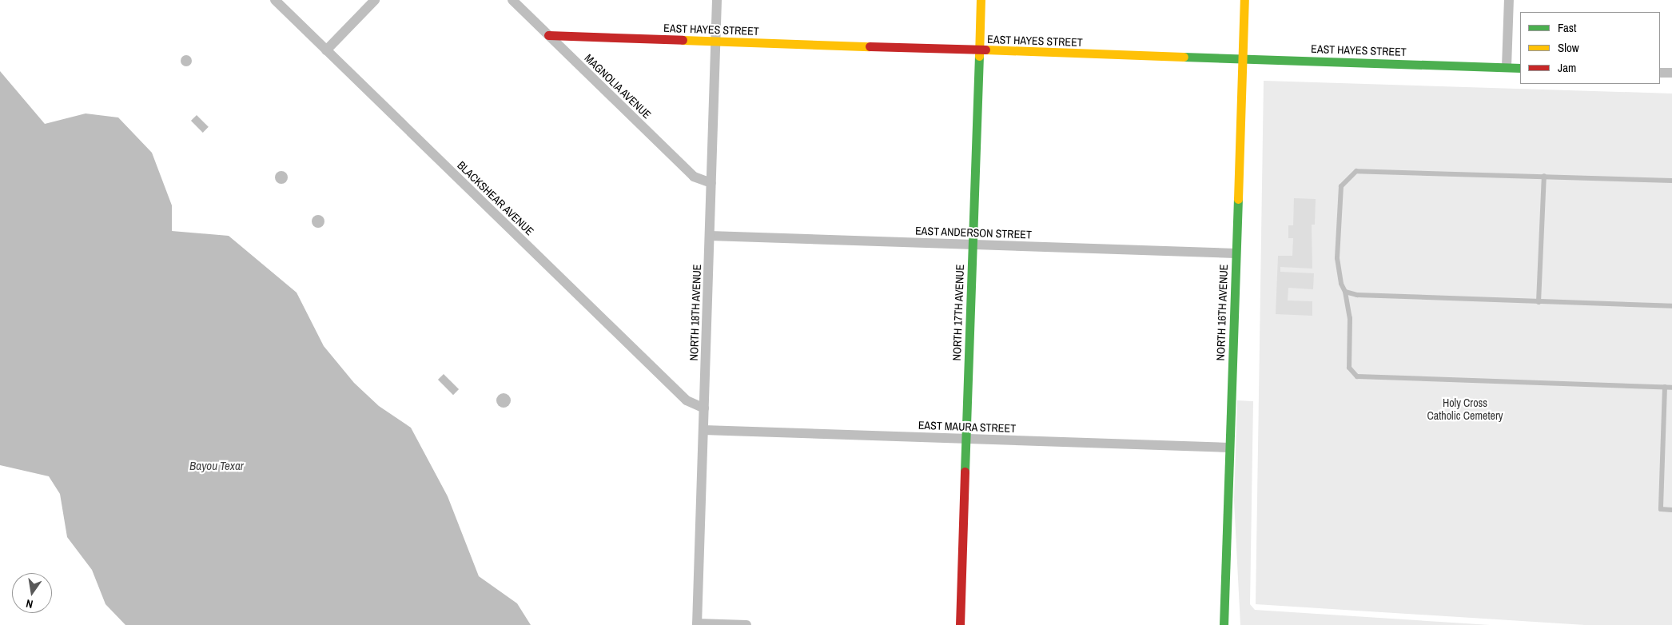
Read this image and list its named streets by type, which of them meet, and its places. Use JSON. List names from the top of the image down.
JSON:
{
  "streets": {
    "street": [
      "EAST HAYES STREET",
      "MAGNOLIA AVENUE",
      "BLACKSHEAR AVENUE",
      "EAST ANDERSON STREET",
      "NORTH 18TH AVENUE",
      "NORTH 17TH AVENUE",
      "NORTH 16TH AVENUE",
      "EAST MAURA STREET"
    ]
  },
  "crossings": [
    ["EAST HAYES STREET", "MAGNOLIA AVENUE"],
    ["EAST HAYES STREET", "NORTH 18TH AVENUE"],
    ["EAST HAYES STREET", "NORTH 17TH AVENUE"],
    ["EAST HAYES STREET", "NORTH 16TH AVENUE"],
    ["MAGNOLIA AVENUE", "NORTH 18TH AVENUE"],
    ["BLACKSHEAR AVENUE", "NORTH 18TH AVENUE"],
    ["EAST ANDERSON STREET", "NORTH 18TH AVENUE"],
    ["EAST ANDERSON STREET", "NORTH 17TH AVENUE"],
    ["EAST ANDERSON STREET", "NORTH 16TH AVENUE"],
    ["NORTH 18TH AVENUE", "EAST MAURA STREET"],
    ["NORTH 17TH AVENUE", "EAST MAURA STREET"],
    ["NORTH 16TH AVENUE", "EAST MAURA STREET"]
  ],
  "water": ["Bayou Texar"],
  "parks": ["Holy Cross Catholic Cemetery"],
  "legend": ["Fast", "Slow", "Jam"],
  "north": "bottom"
}
